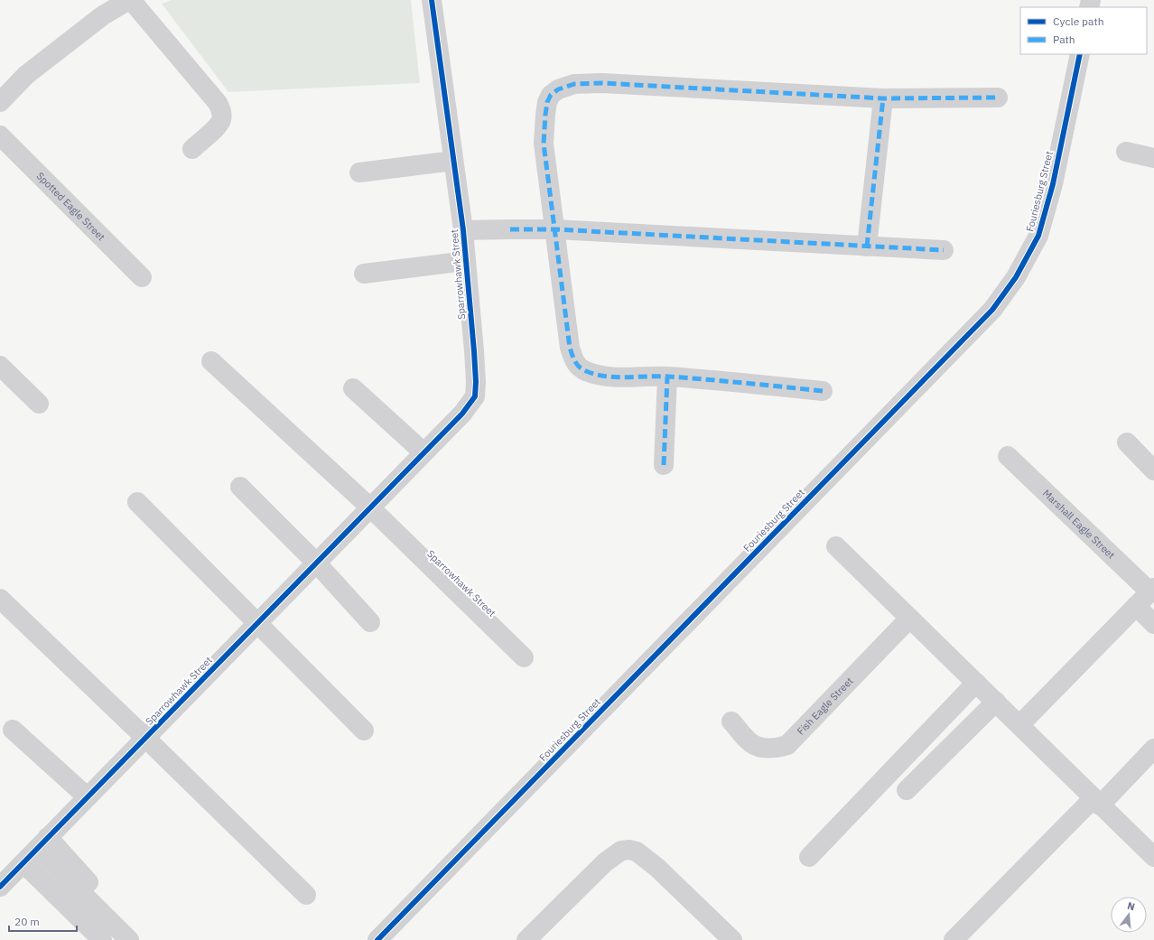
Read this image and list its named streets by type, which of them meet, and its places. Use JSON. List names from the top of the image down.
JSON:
{
  "streets": {
    "street": [
      "Fouriesburg Street",
      "Spotted Eagle Street",
      "Sparrowhawk Street",
      "Marshall Eagle Street",
      "Fish Eagle Street"
    ]
  },
  "legend": ["Cycle path", "Path"],
  "scale_bar": "20 m",
  "north": "top"
}
